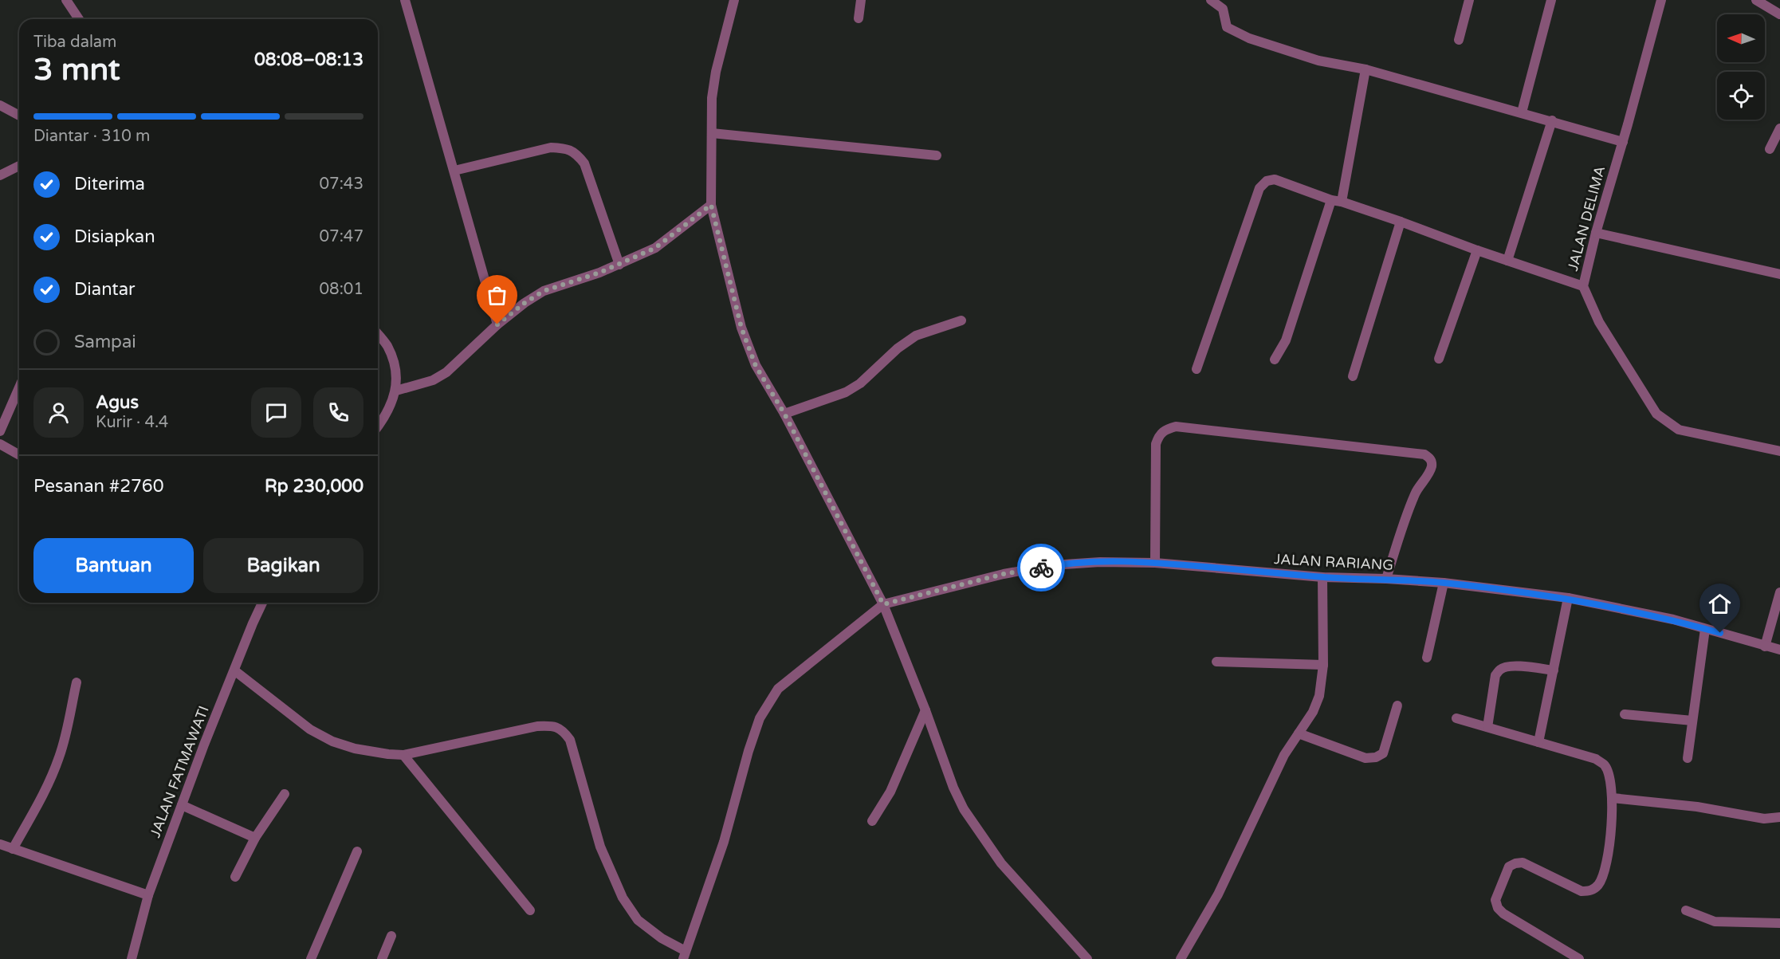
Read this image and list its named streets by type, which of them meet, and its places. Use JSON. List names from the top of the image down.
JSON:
{
  "streets": {
    "street": ["JALAN DELIMA", "JALAN RARIANG", "JALAN FATMAWATI"]
  },
  "north": "left",
  "page": {
    "heading": ["3 mnt", "Tiba dalam", "08:08–08:13"],
    "panel": [
      "Agus",
      "Kurir · 4.4",
      "Pesanan #2760",
      "Rp 230,000"
    ],
    "bar": "Diantar · 310 m",
    "list": [
      ["Diterima", "07:43"],
      ["Disiapkan", "07:47"],
      ["Diantar", "08:01"],
      "Sampai"
    ],
    "buttons": ["Bantuan", "Bagikan"]
  }
}
